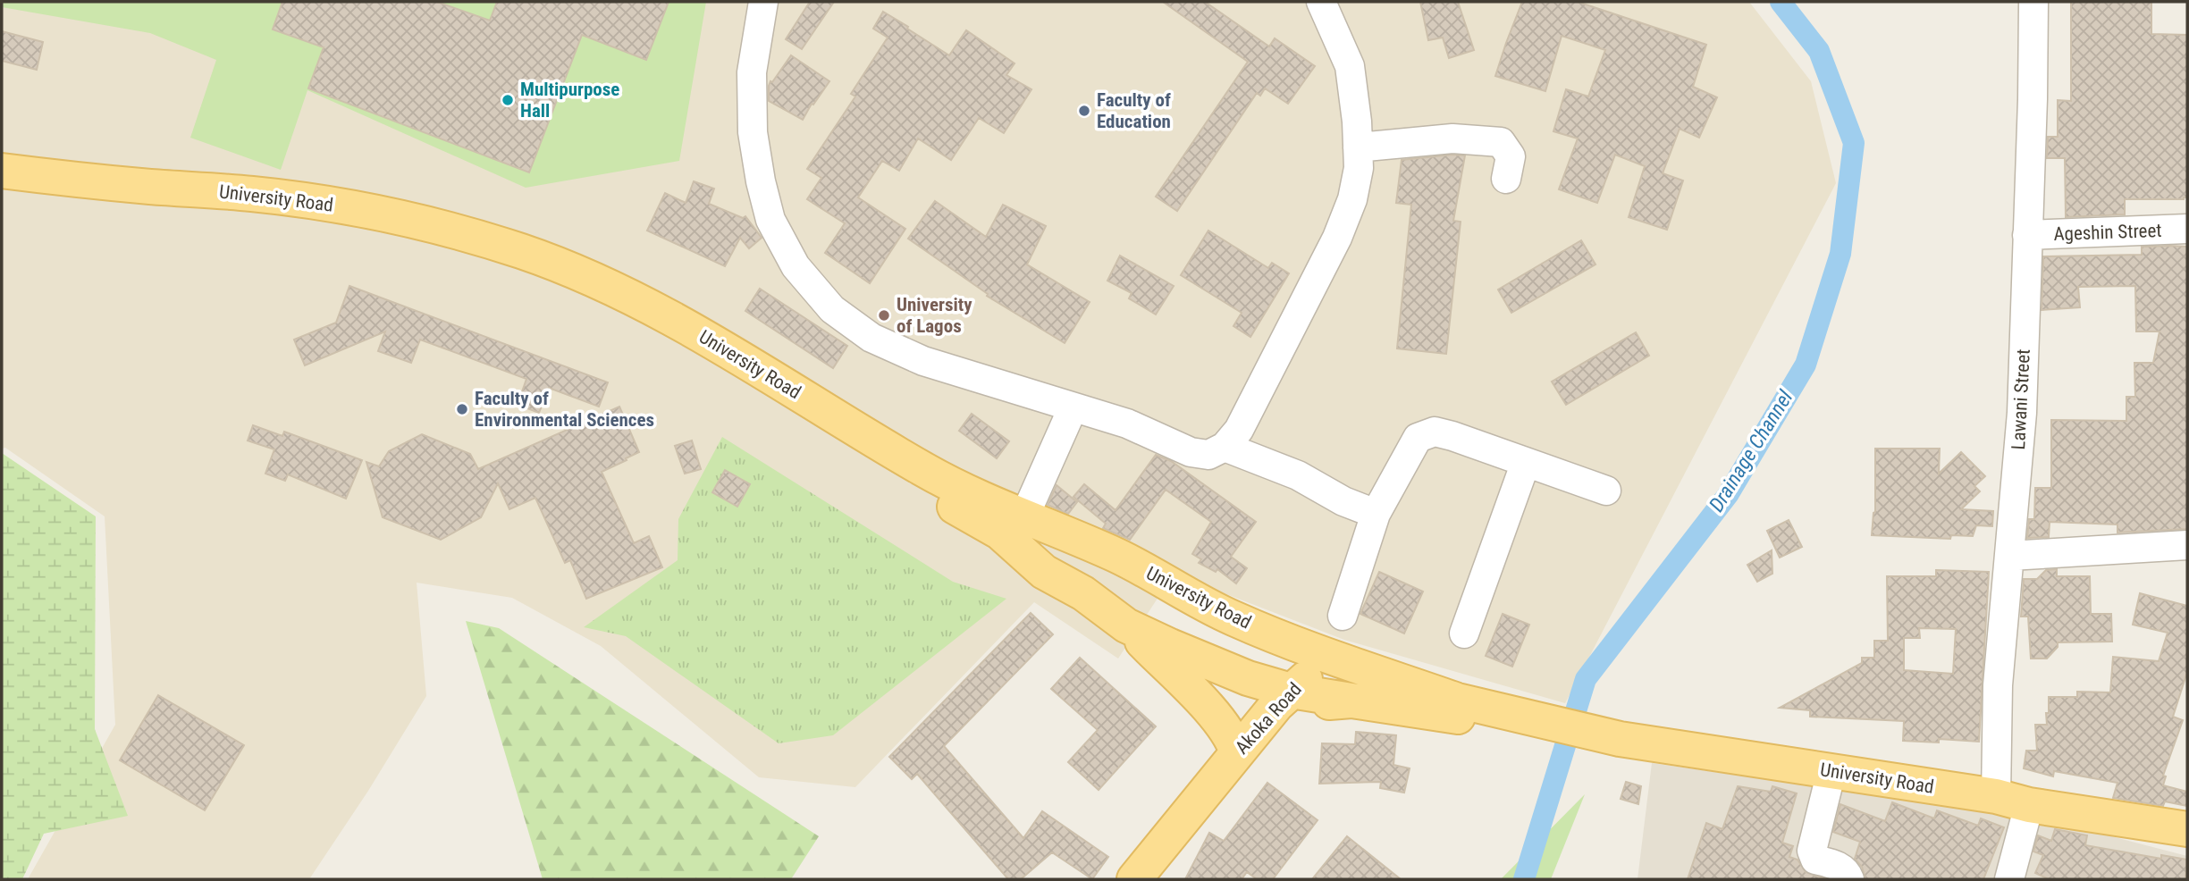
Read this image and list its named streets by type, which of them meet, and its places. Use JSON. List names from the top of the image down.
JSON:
{
  "streets": {
    "main road": ["University Road", "Akoka Road"],
    "street": ["Ageshin Street", "Lawani Street"]
  },
  "crossings": [
    ["University Road", "Lawani Street"],
    ["University Road", "Akoka Road"],
    ["Ageshin Street", "Lawani Street"]
  ],
  "water": ["Drainage Channel"],
  "places": [
    "Multipurpose Hall",
    "Faculty of Education",
    "University of Lagos",
    "Faculty of Environmental Sciences"
  ]
}
